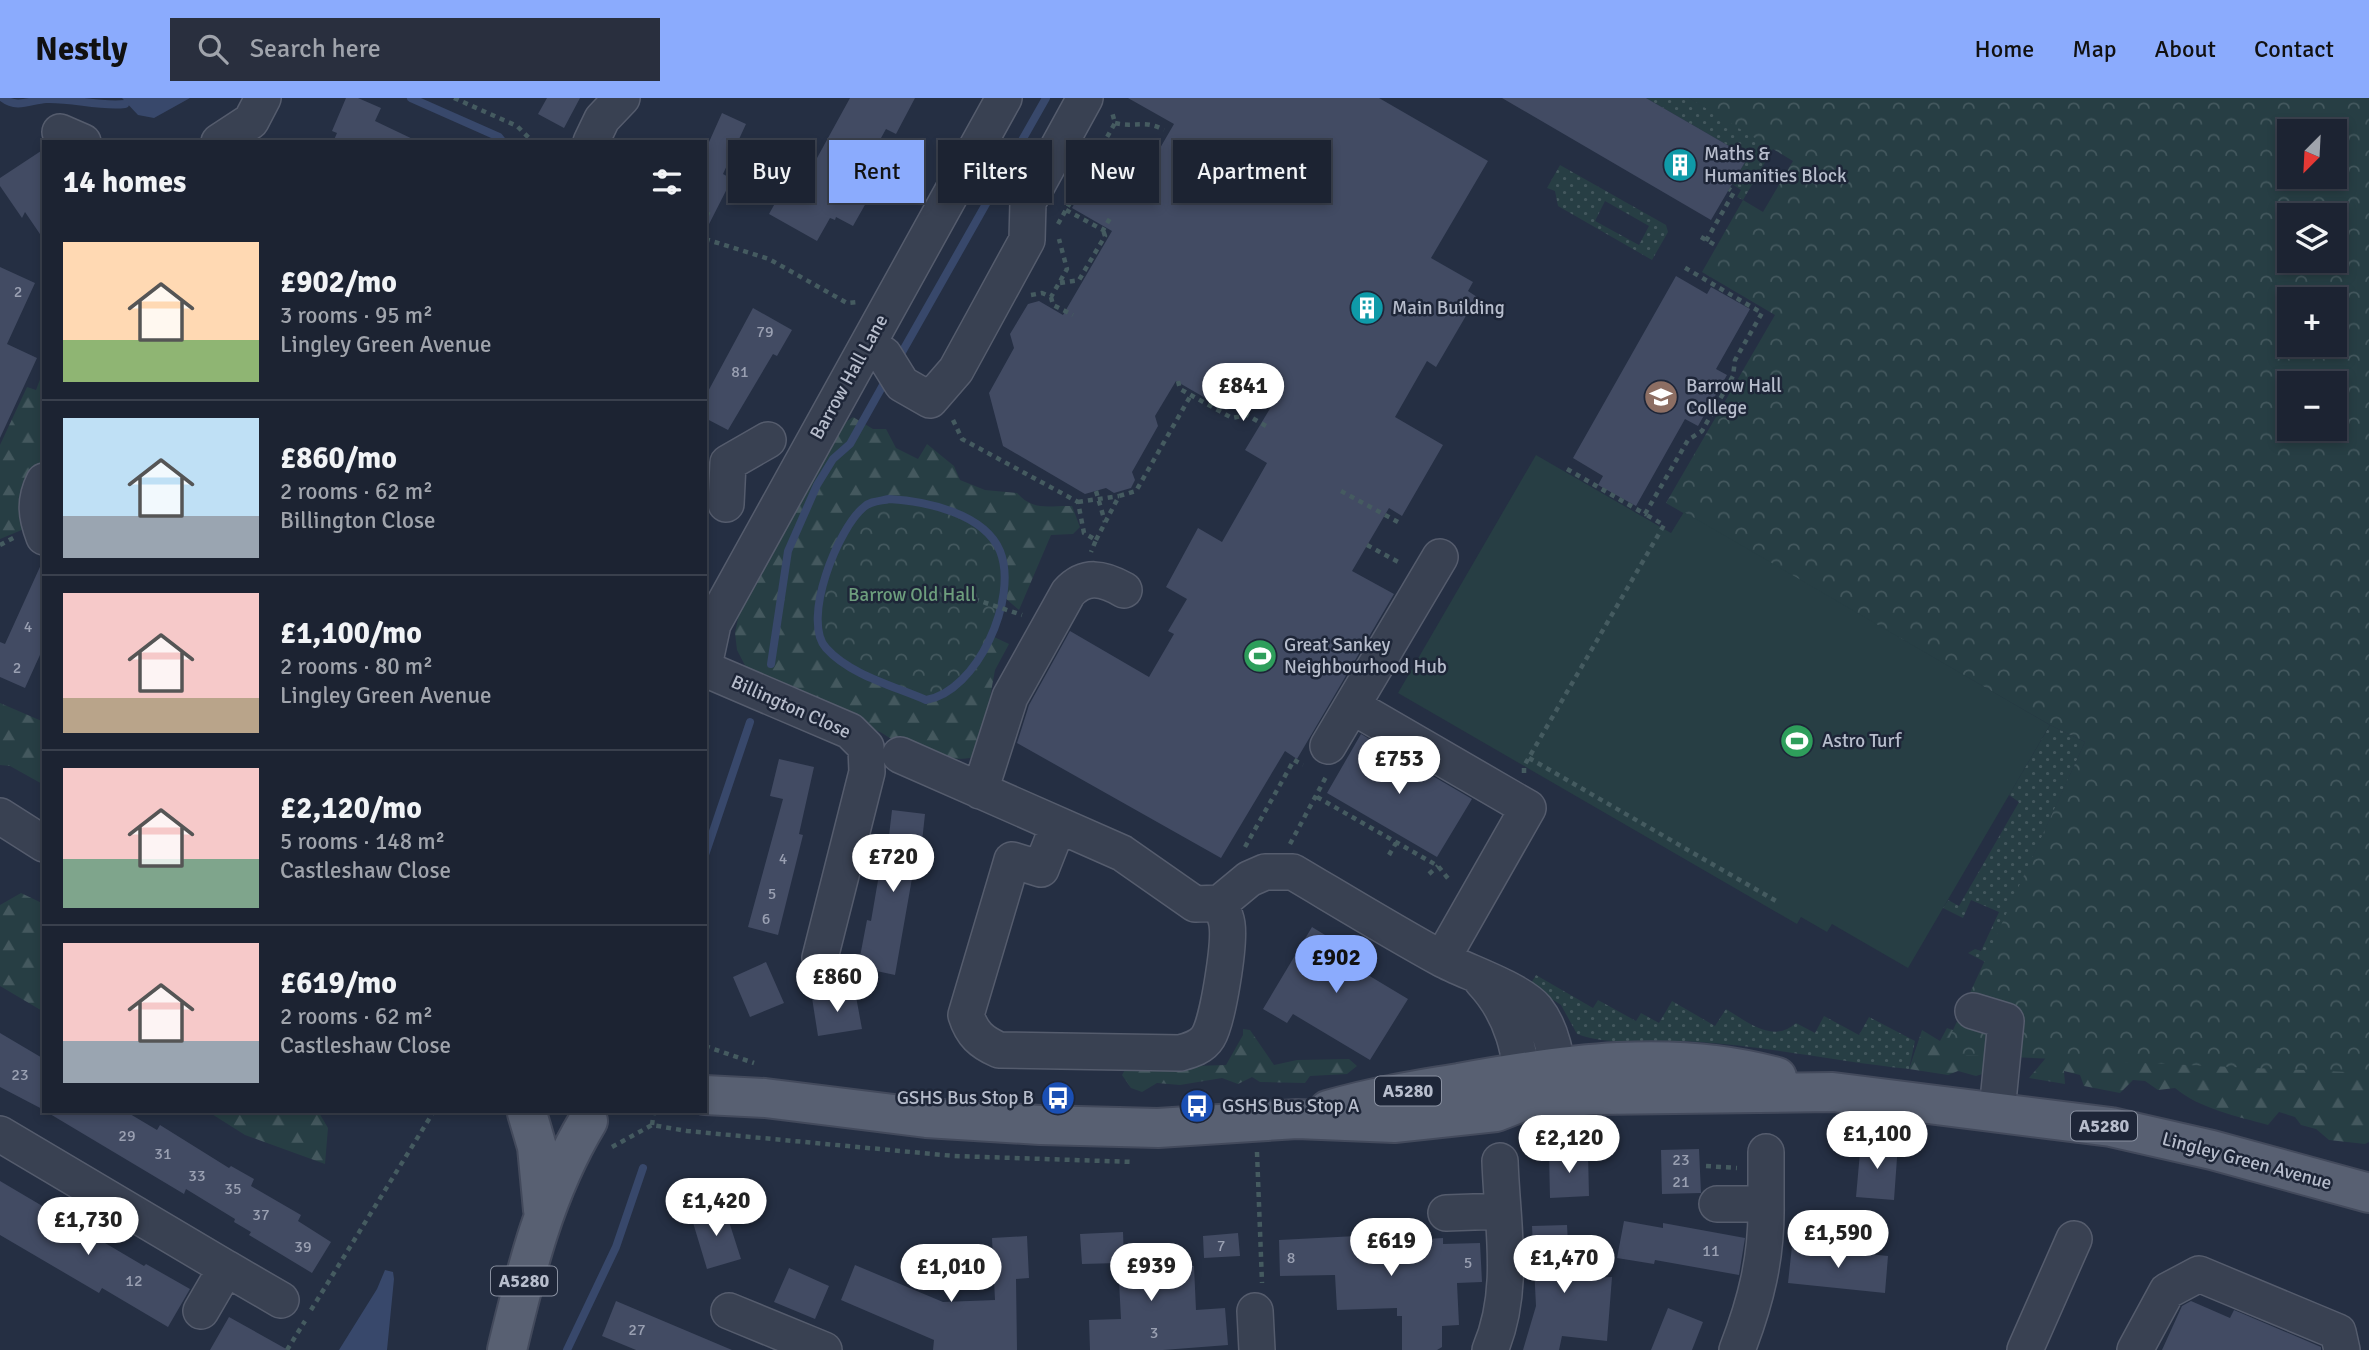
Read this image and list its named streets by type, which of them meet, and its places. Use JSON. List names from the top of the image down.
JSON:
{
  "streets": {
    "main road": ["A5280", "Lingley Green Avenue"],
    "street": ["Barrow Hall Lane", "Billington Close"]
  },
  "parks": ["Barrow Old Hall"],
  "places": {
    "building": ["Maths & Humanities Block", "Main Building"],
    "school or university": ["Barrow Hall College"],
    "sports": ["Great Sankey Neighbourhood Hub", "Astro Turf"],
    "bus stop": ["GSHS Bus Stop B", "GSHS Bus Stop A"]
  },
  "house_numbers": [
    "2",
    "79",
    "81",
    "4",
    "2",
    "4",
    "5",
    "6",
    "23",
    "29",
    "31",
    "23",
    "33",
    "21",
    "35",
    "37",
    "7",
    "39",
    "11",
    "8",
    "5",
    "12",
    "27",
    "3"
  ],
  "north": "bottom left",
  "page": {
    "header": "Nestly",
    "search": "Search here",
    "nav": [
      "Home",
      "Map",
      "About",
      "Contact"
    ],
    "map_buttons": ["+", "−"],
    "chip": [
      "Buy",
      "Rent",
      "Filters",
      "New",
      "Apartment"
    ],
    "heading": "14 homes",
    "list": [
      {
        "name": "£902/mo",
        "note": "3 rooms · 95 m² · Lingley Green Avenue"
      },
      {
        "name": "£860/mo",
        "note": "2 rooms · 62 m² · Billington Close"
      },
      {
        "name": "£1,100/mo",
        "note": "2 rooms · 80 m² · Lingley Green Avenue"
      },
      {
        "name": "£2,120/mo",
        "note": "5 rooms · 148 m² · Castleshaw Close"
      },
      {
        "name": "£619/mo",
        "note": "2 rooms · 62 m² · Castleshaw Close"
      }
    ],
    "price": [
      "£841",
      "£753",
      "£720",
      "£902",
      "£860",
      "£1,100",
      "£2,120",
      "£1,420",
      "£1,730",
      "£1,590",
      "£619",
      "£1,470",
      "£939",
      "£1,010"
    ]
  }
}
